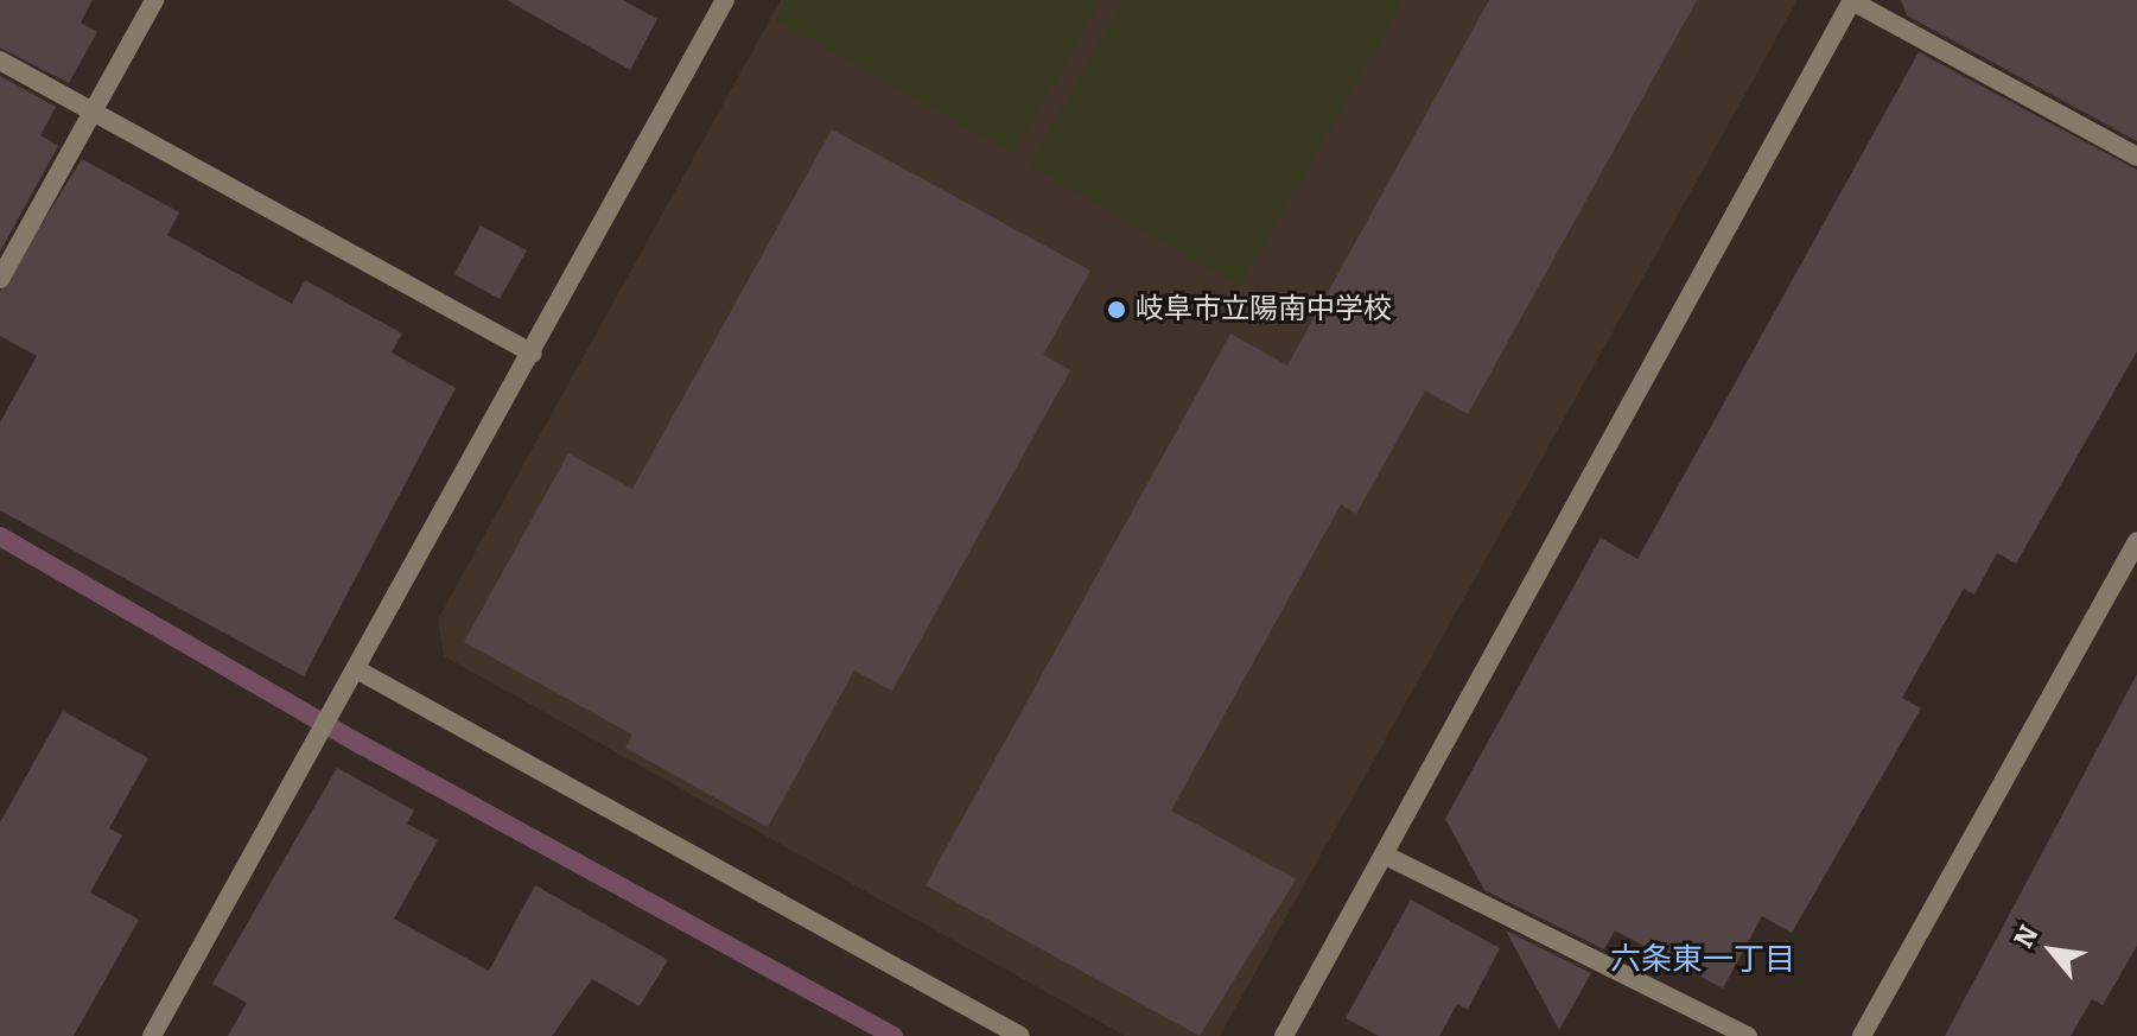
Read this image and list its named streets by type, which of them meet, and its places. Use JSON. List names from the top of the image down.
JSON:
{
  "districts": ["六条東一丁目"],
  "places": ["岐阜市立陽南中学校"],
  "north": "top left"
}
